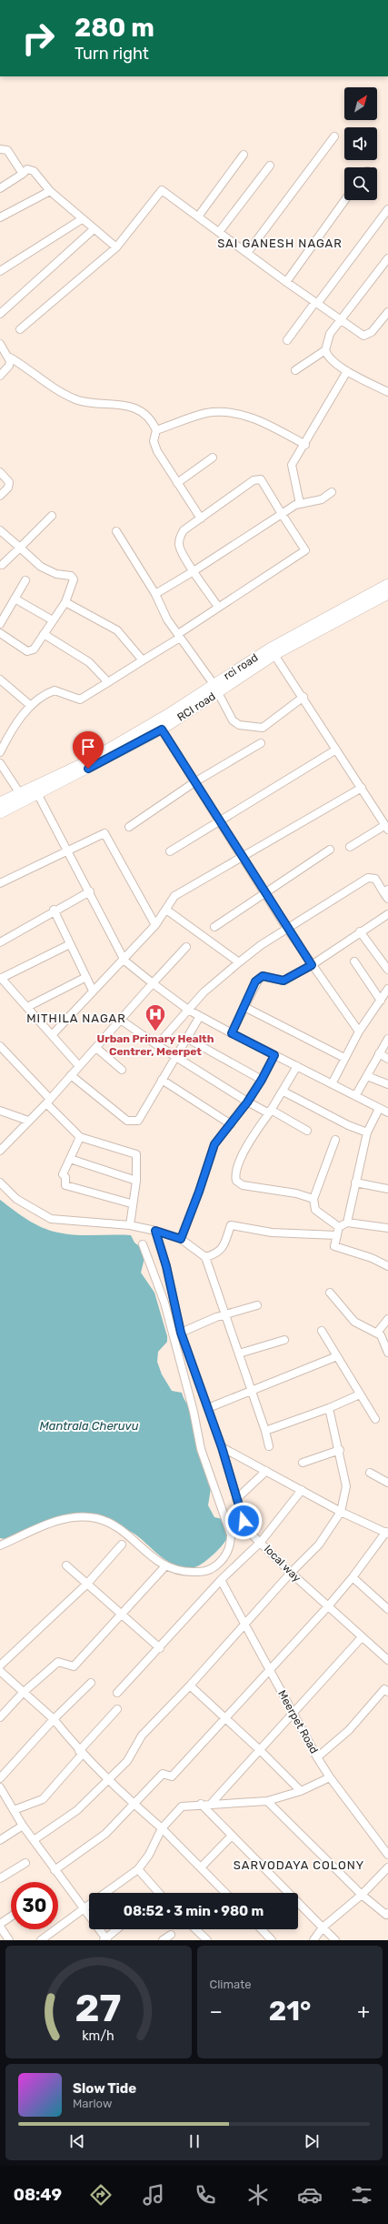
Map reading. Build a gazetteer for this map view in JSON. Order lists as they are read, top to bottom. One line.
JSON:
{"streets":{"main road":["rci road","RCI road"],"street":["local way","Meerpet Road"]},"crossings":[["rci road","RCI road"]],"districts":["SAI GANESH NAGAR","MITHILA NAGAR","SARVODAYA COLONY"],"water":["Mantrala Cheruvu"],"places":{"hospital":["Urban Primary Health Centrer, Meerpet"]},"north":"top right","page":{"turn":["280 m","Turn right"],"limit":"30","trip":"08:52 · 3 min · 980 m","tile":"Climate","heat":["−","21°","+"],"song":["Slow Tide","Marlow"],"tabs":"08:49","gauge":["27","km/h"]}}
